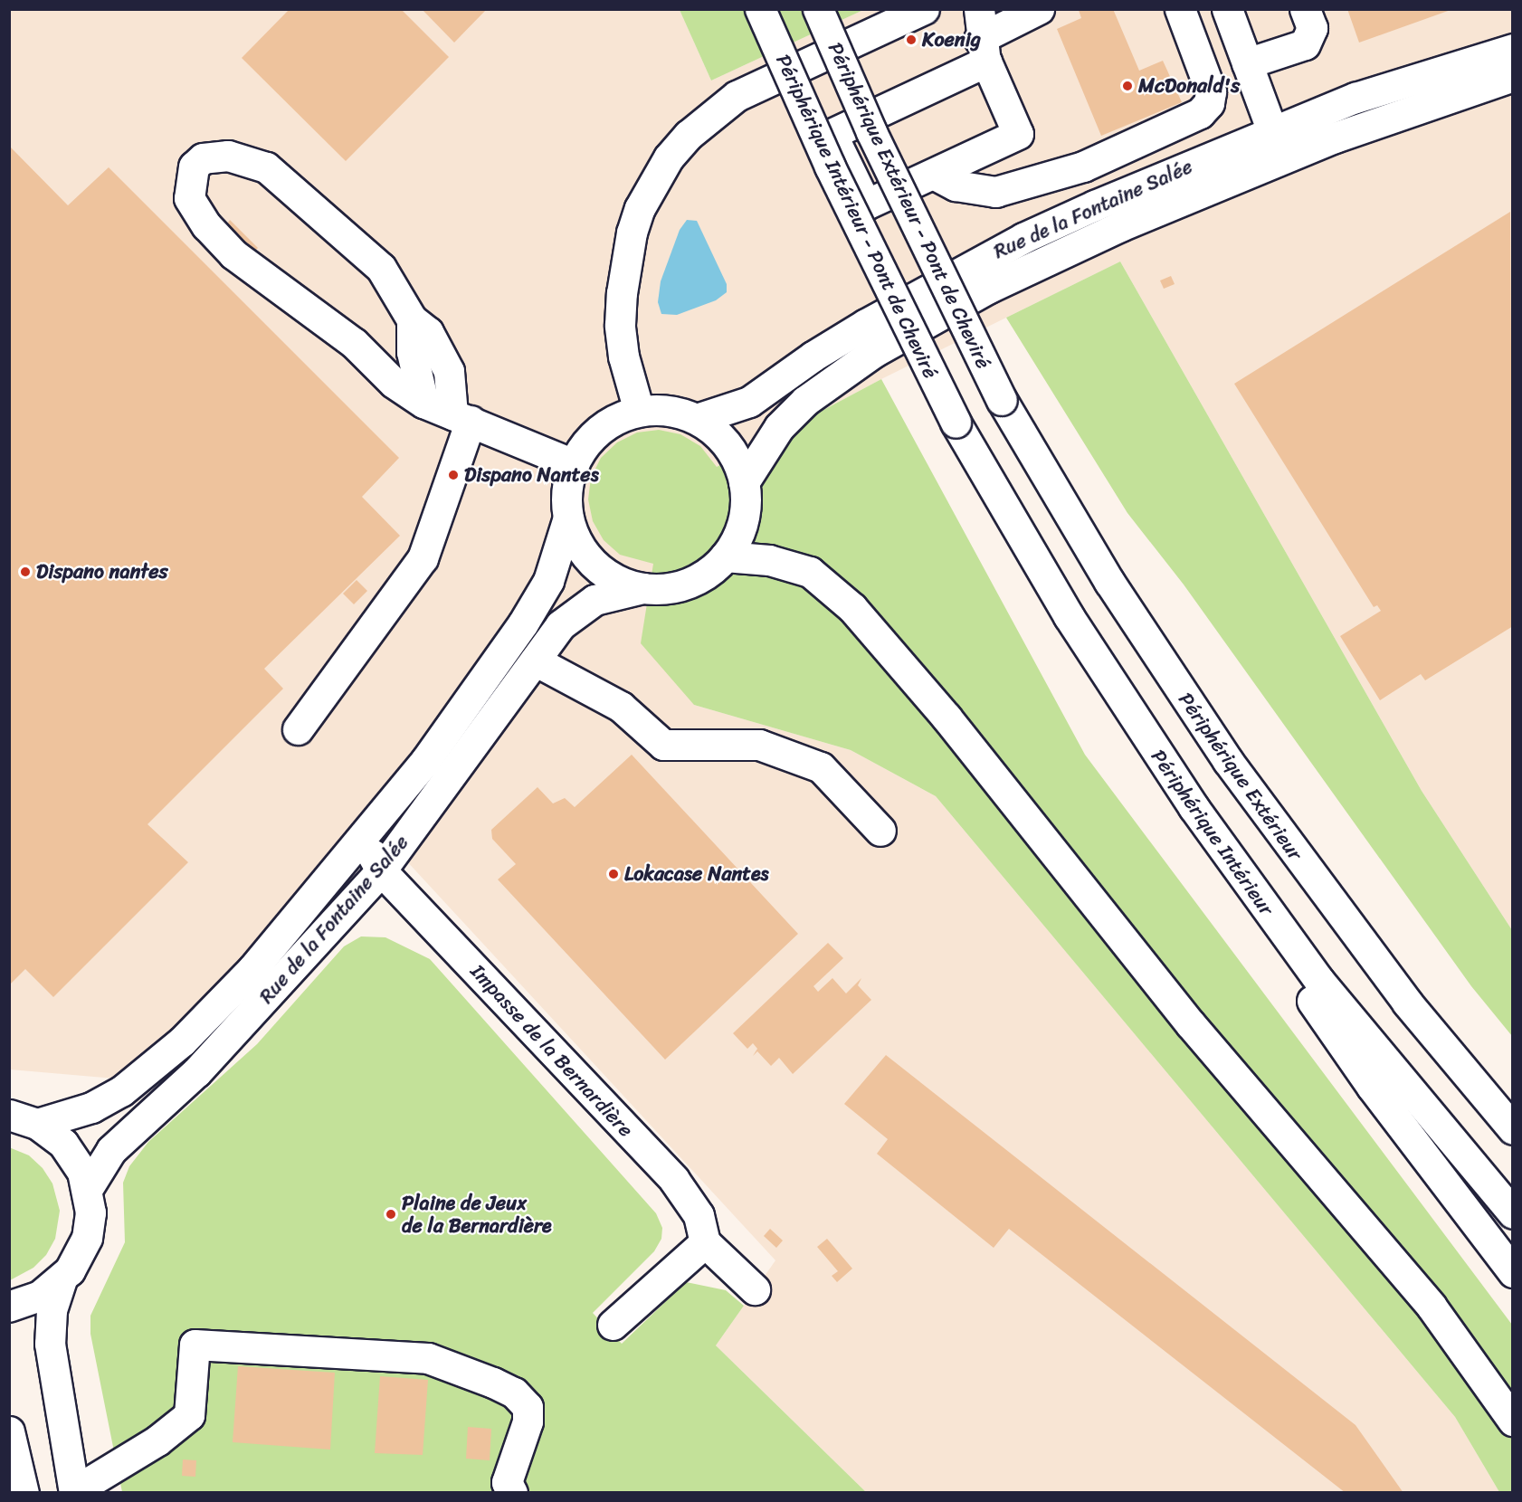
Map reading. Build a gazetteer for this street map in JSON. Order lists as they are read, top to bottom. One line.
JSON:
{"streets":{"main road":["Périphérique Extérieur - Pont de Cheviré","Rue de la Fontaine Salée","Périphérique Intérieur - Pont de Cheviré","Périphérique Extérieur","Périphérique Intérieur","Impasse de la Bernardière"]},"crossings":[["Périphérique Extérieur - Pont de Cheviré","Périphérique Extérieur"],["Rue de la Fontaine Salée","Impasse de la Bernardière"],["Périphérique Intérieur - Pont de Cheviré","Périphérique Intérieur"]],"places":["Koenig","McDonald's","Dispano Nantes","Dispano nantes","Lokacase Nantes","Plaine de Jeux de la Bernardière"]}
